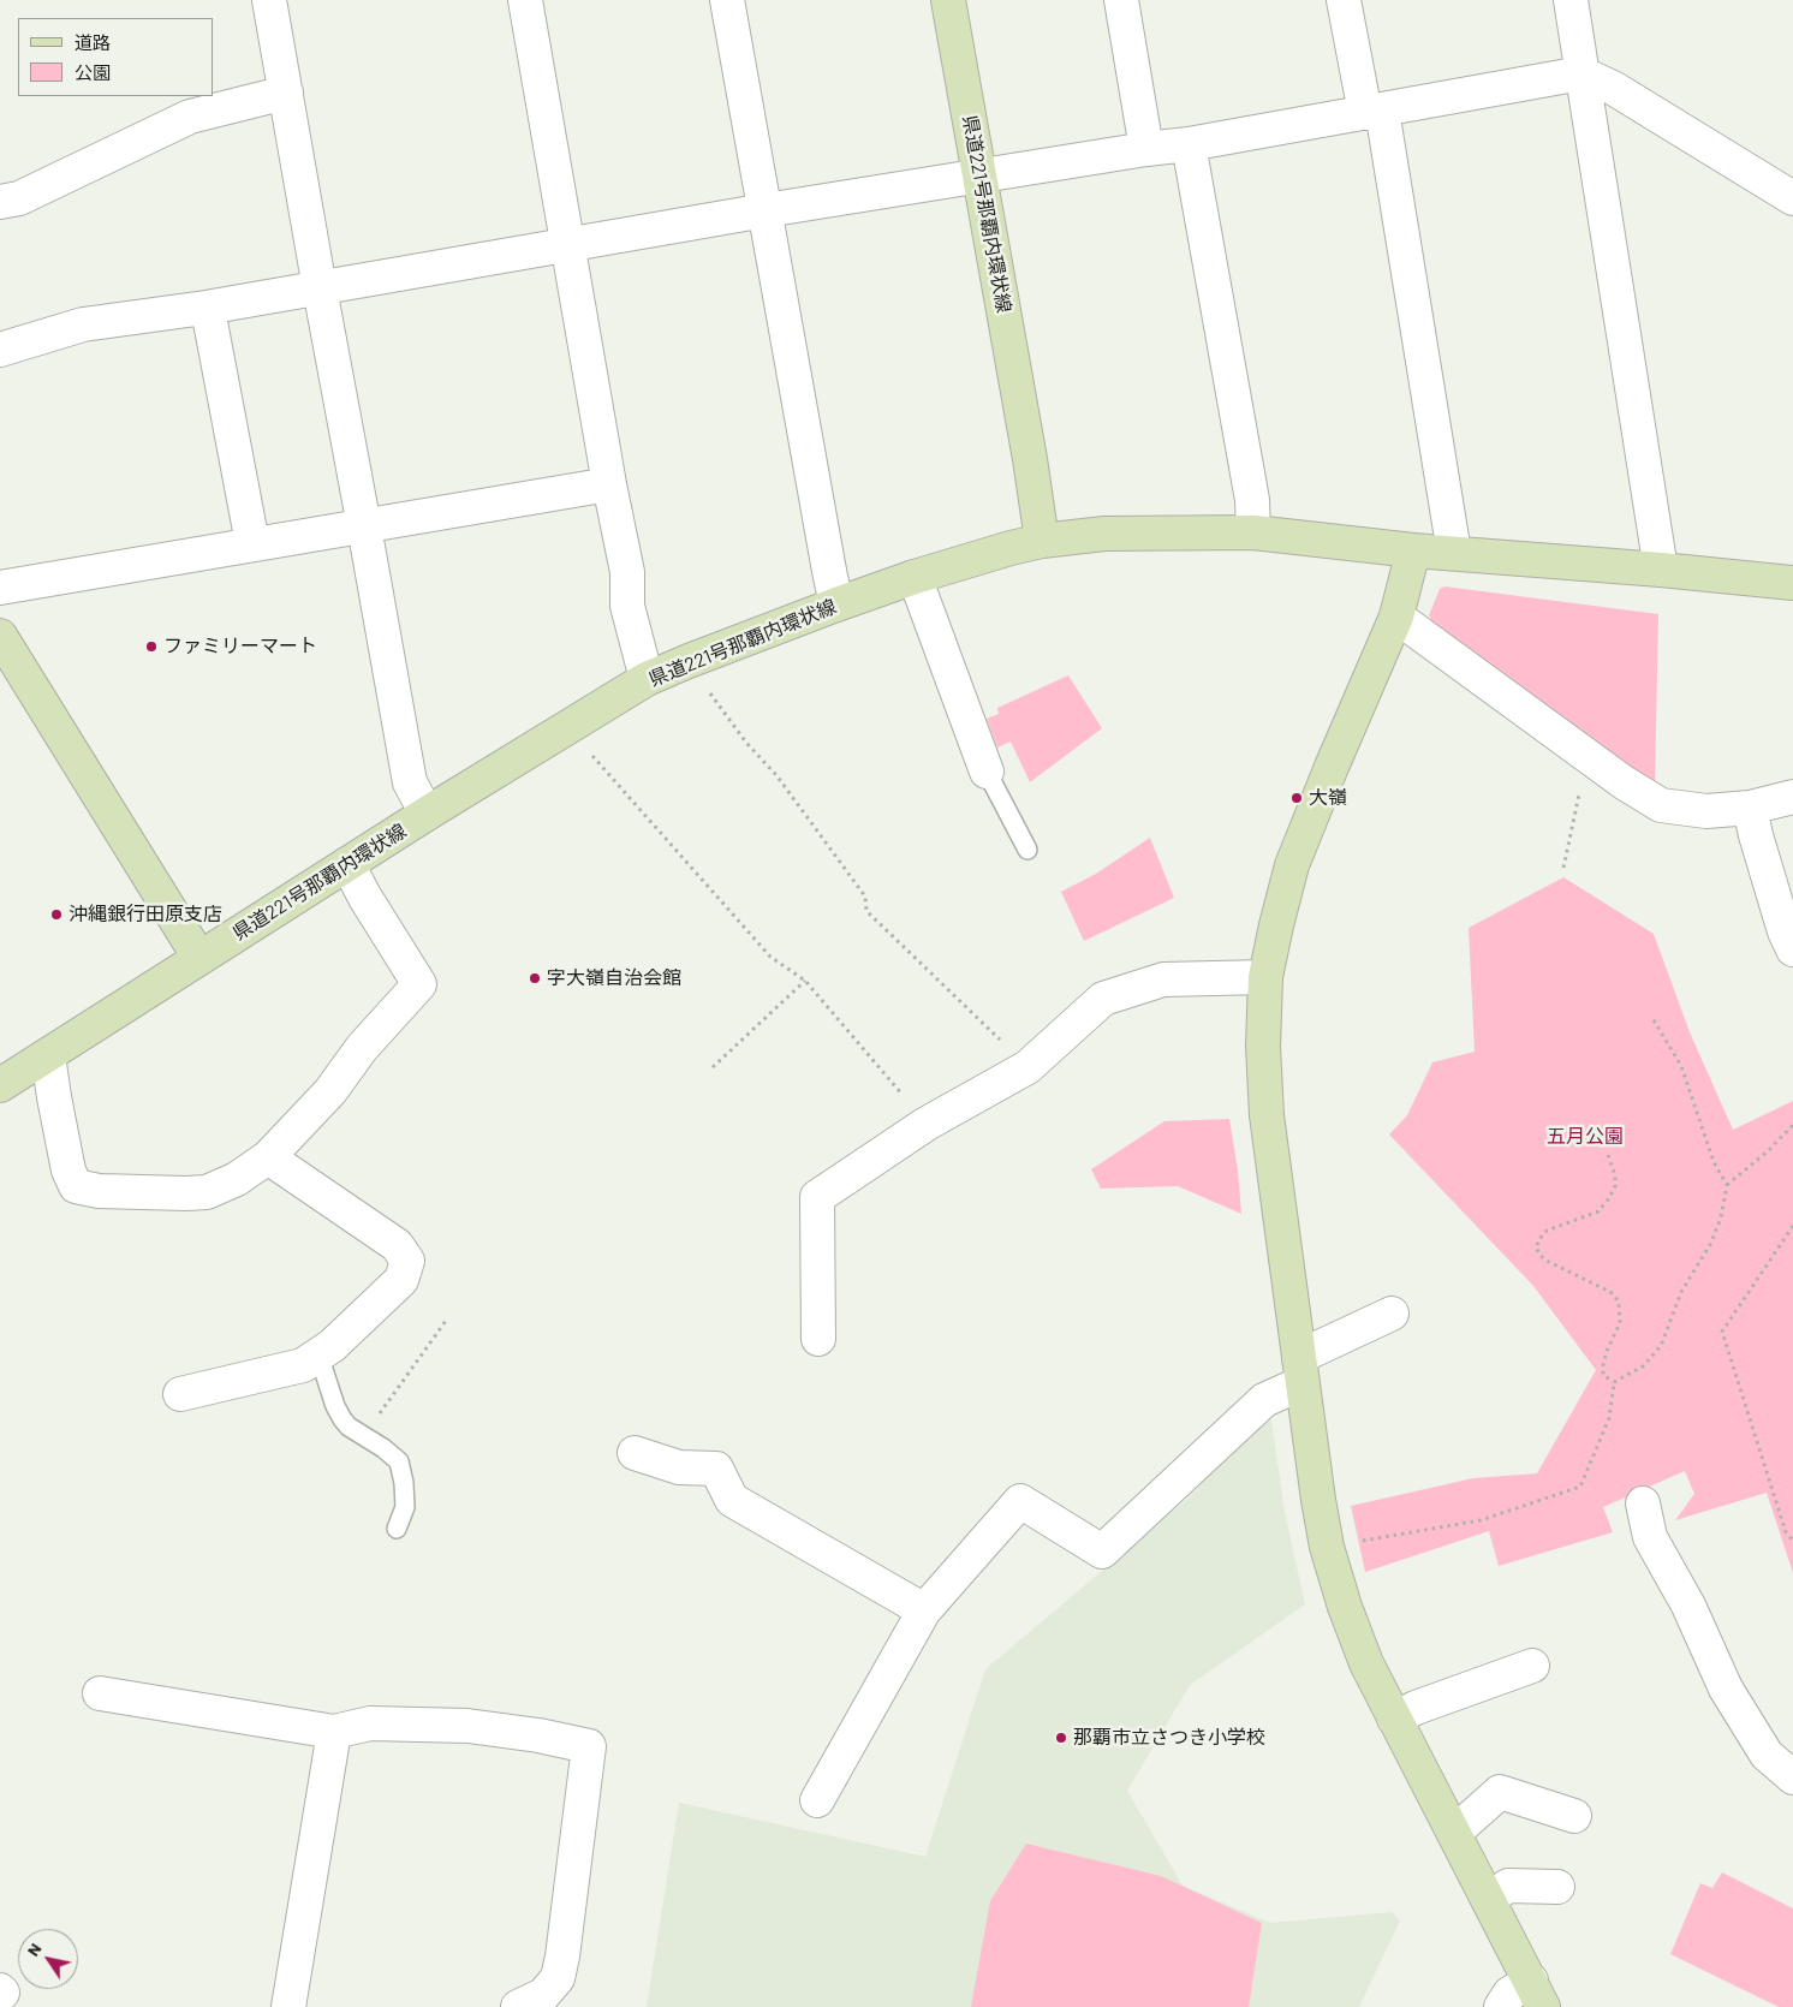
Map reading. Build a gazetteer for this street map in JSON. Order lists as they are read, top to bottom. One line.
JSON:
{"streets":{"street":["県道221号那覇内環状線"]},"parks":["五月公園"],"places":["ファミリーマート","大嶺","沖縄銀行田原支店","字大嶺自治会館","那覇市立さつき小学校"],"legend":["道路","公園"],"north":"top left"}
